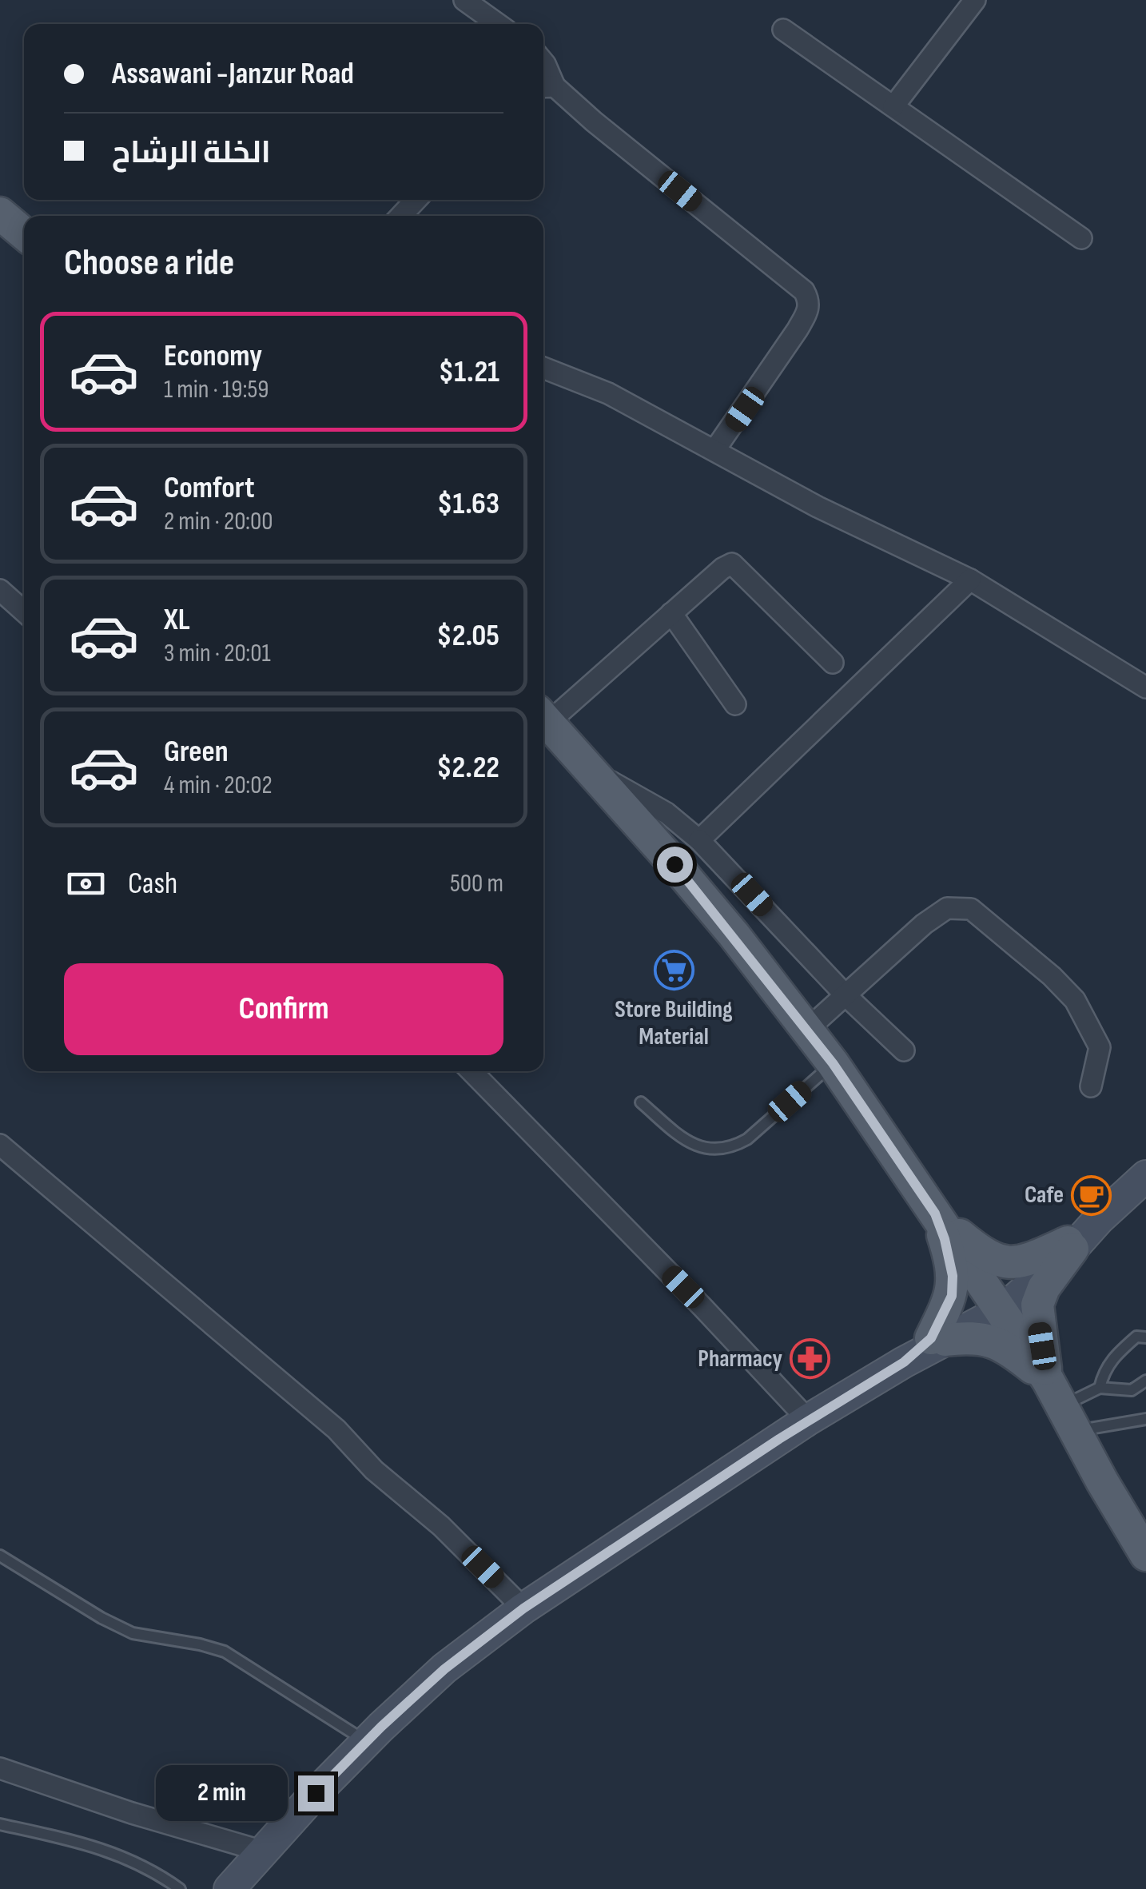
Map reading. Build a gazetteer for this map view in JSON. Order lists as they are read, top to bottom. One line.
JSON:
{"places":{"supermarket":["Store Building Material"],"cafe":["Cafe"],"pharmacy":["Pharmacy"]},"page":{"banner":["Assawani -Janzur Road","الخلة الرشاح"],"heading":"Choose a ride","list":[{"name":"Economy","note":"1 min · 19:59","value":"$1.21"},{"name":"Comfort","note":"2 min · 20:00","value":"$1.63"},{"name":"XL","note":"3 min · 20:01","value":"$2.05"},{"name":"Green","note":"4 min · 20:02","value":"$2.22"}],"pay":["Cash","500 m"],"buttons":"Confirm","bubble":"2 min"}}
